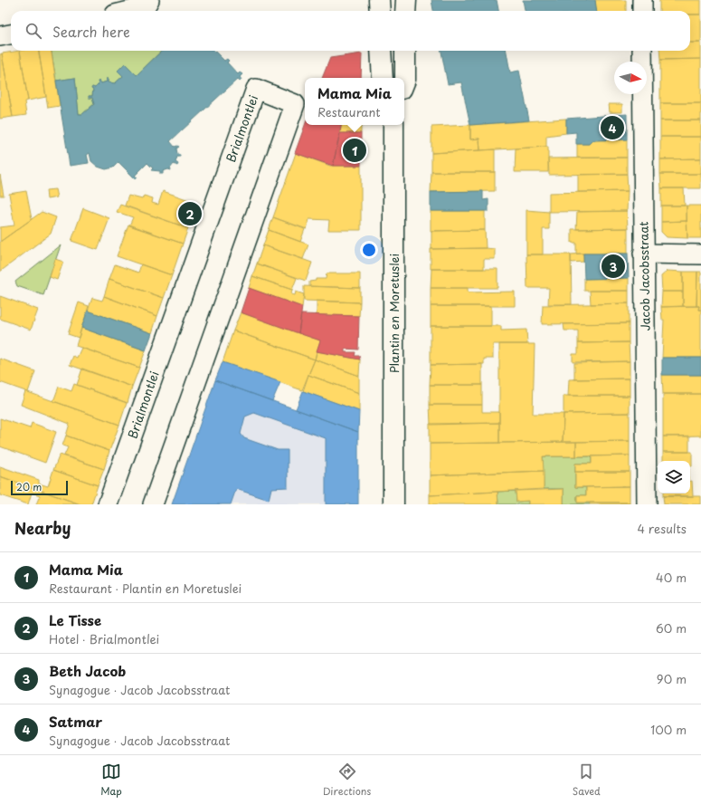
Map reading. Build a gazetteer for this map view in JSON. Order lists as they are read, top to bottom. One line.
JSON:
{"streets":{"main road":["Plantin en Moretuslei"],"street":["Brialmontlei","Jacob Jacobsstraat"]},"scale_bar":"20 m","north":"right","page":{"search":"Search here","popup":["Mama Mia","Restaurant"],"pins":["4","1","2","3"],"scale":"20 m","heading":["Nearby","4 results"],"list":[{"mark":"1","name":"Mama Mia","note":"Restaurant · Plantin en Moretuslei","value":"40 m"},{"mark":"2","name":"Le Tisse","note":"Hotel · Brialmontlei","value":"60 m"},{"mark":"3","name":"Beth Jacob","note":"Synagogue · Jacob Jacobsstraat","value":"90 m"},{"mark":"4","name":"Satmar","note":"Synagogue · Jacob Jacobsstraat","value":"100 m"}],"nav":["Map","Directions","Saved"]}}
